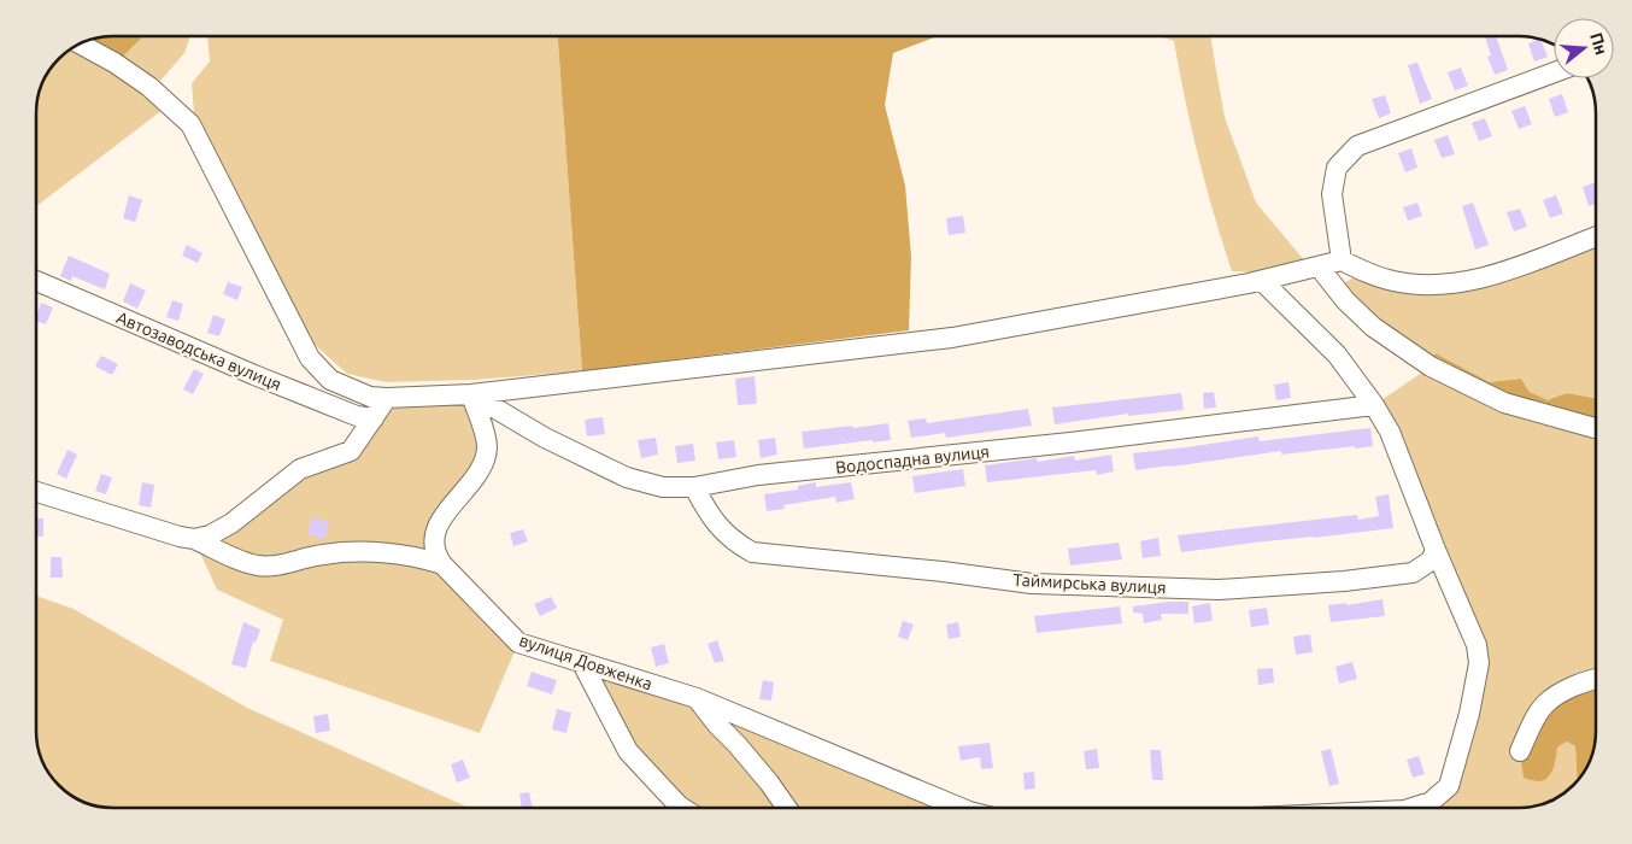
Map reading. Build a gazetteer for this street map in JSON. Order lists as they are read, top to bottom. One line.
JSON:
{"streets":{"street":["Автозаводська вулиця","Водоспадна вулиця","Таймирська вулиця","вулиця Довженка"]},"crossings":[["Водоспадна вулиця","Таймирська вулиця"],["Водоспадна вулиця","вулиця Довженка"]],"north":"right"}
